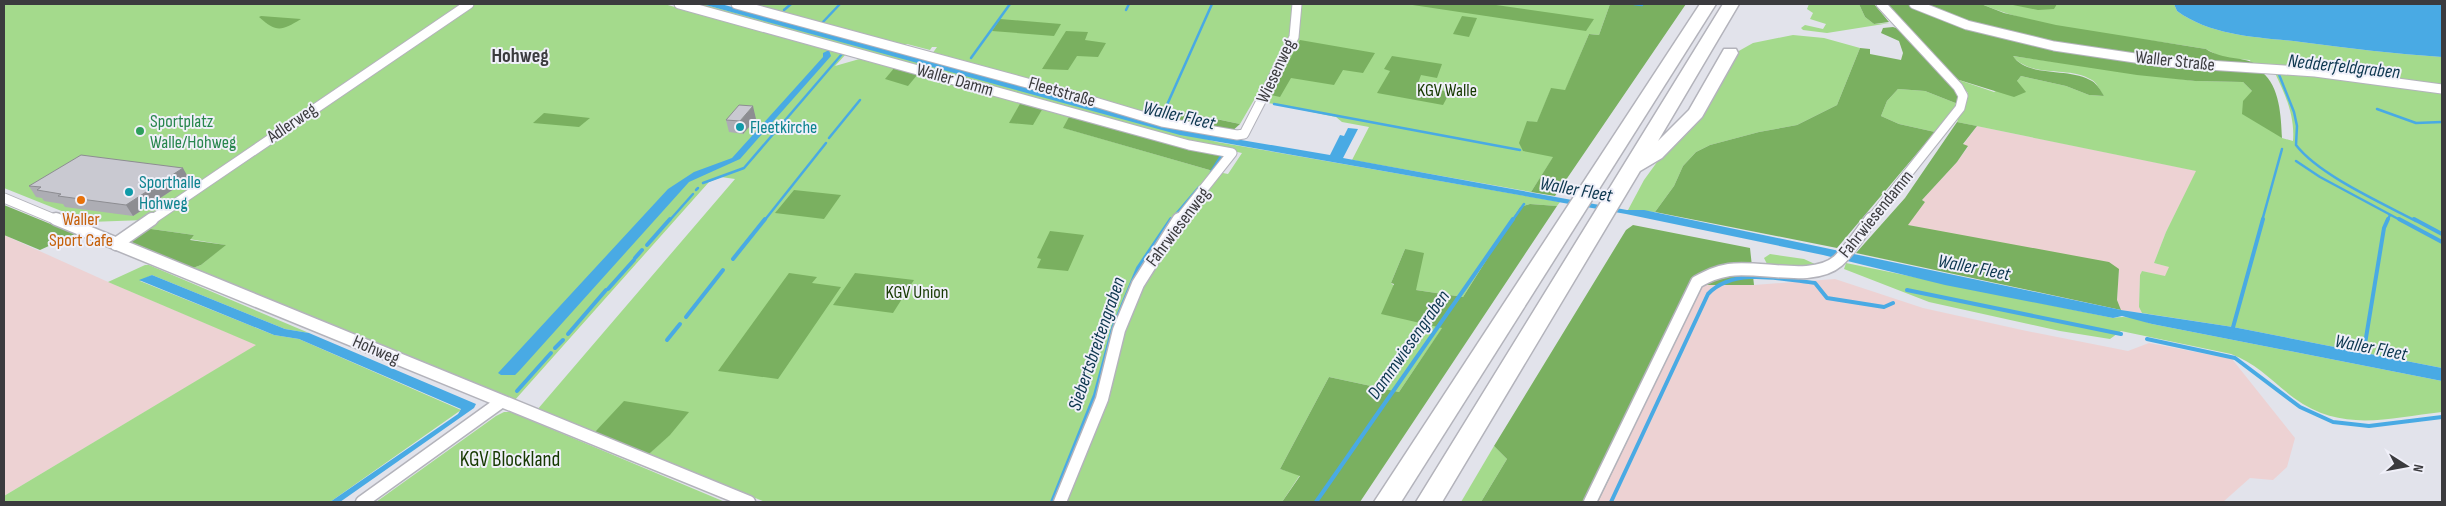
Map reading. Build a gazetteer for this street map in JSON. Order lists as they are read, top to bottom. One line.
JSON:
{"streets":{"street":["Waller Straße","Wiesenweg","Waller Damm","Fleetstraße","Adlerweg","Fahrwiesendamm","Fahrwiesenweg","Hohweg"]},"crossings":[["Wiesenweg","Fleetstraße"],["Waller Damm","Fahrwiesenweg"],["Adlerweg","Hohweg"]],"districts":["Hohweg"],"water":["Nedderfeldgraben","Waller Fleet","Siebertsbreitengraben","Dammwiesengraben"],"parks":["KGV Walle","KGV Union","KGV Blockland"],"places":["Fleetkirche","Sportplatz Walle/Hohweg","Sporthalle Hohweg","Waller Sport Cafe"],"north":"right"}
